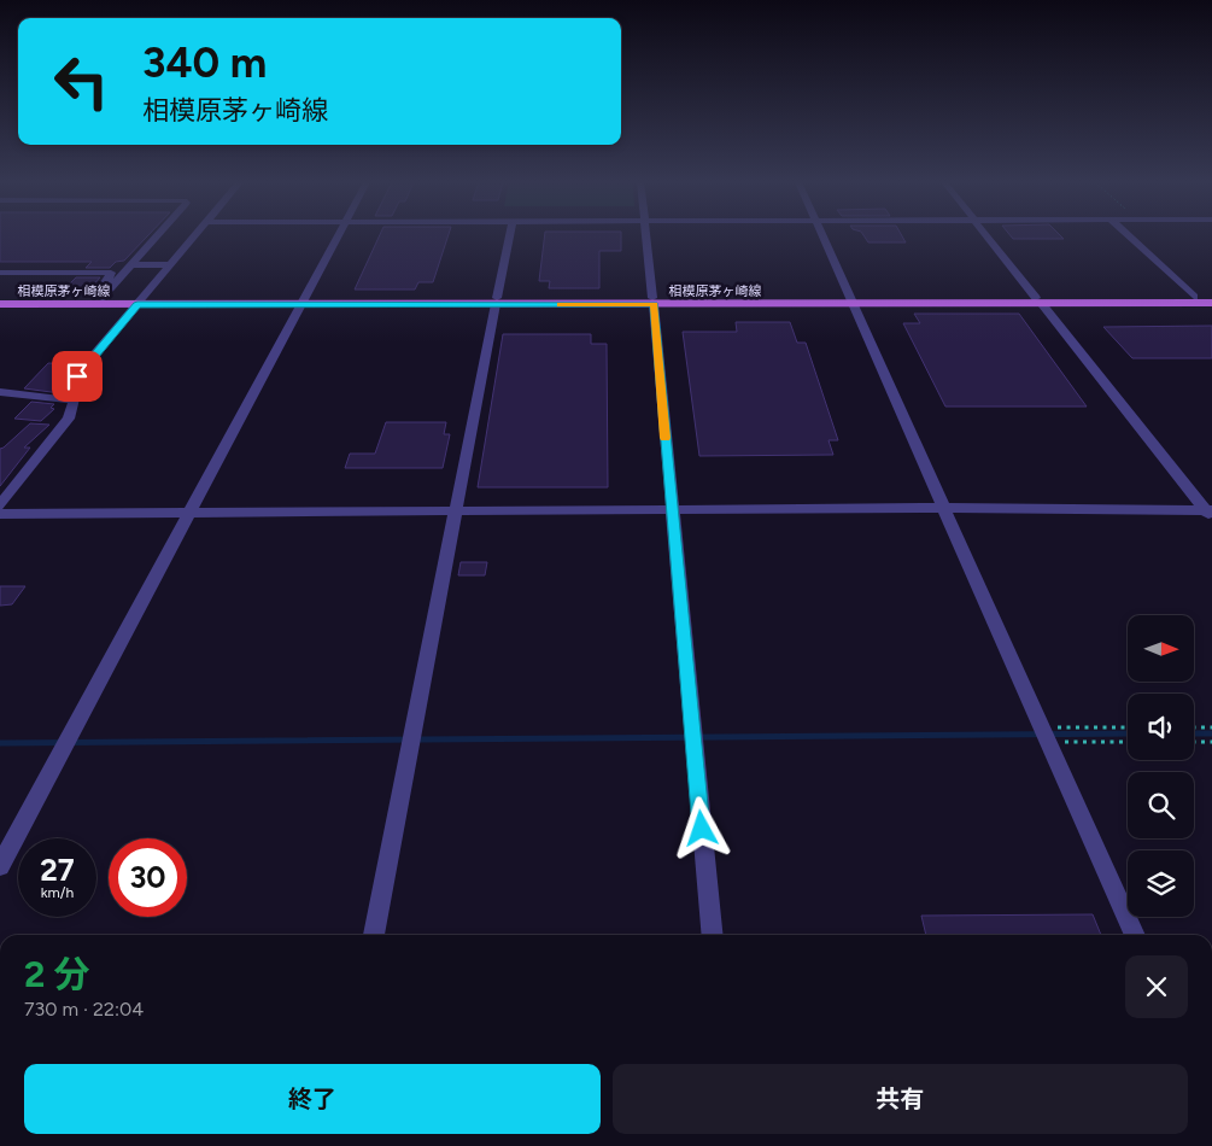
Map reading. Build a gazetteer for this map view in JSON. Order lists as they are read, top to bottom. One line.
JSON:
{"streets":{"main road":["相模原茅ヶ崎線"]},"north":"right","page":{"turn":["340 m","相模原茅ヶ崎線"],"speed":"27 km/h","limit":"30","heading":["2 分","730 m · 22:04"],"buttons":["終了","共有"]}}
